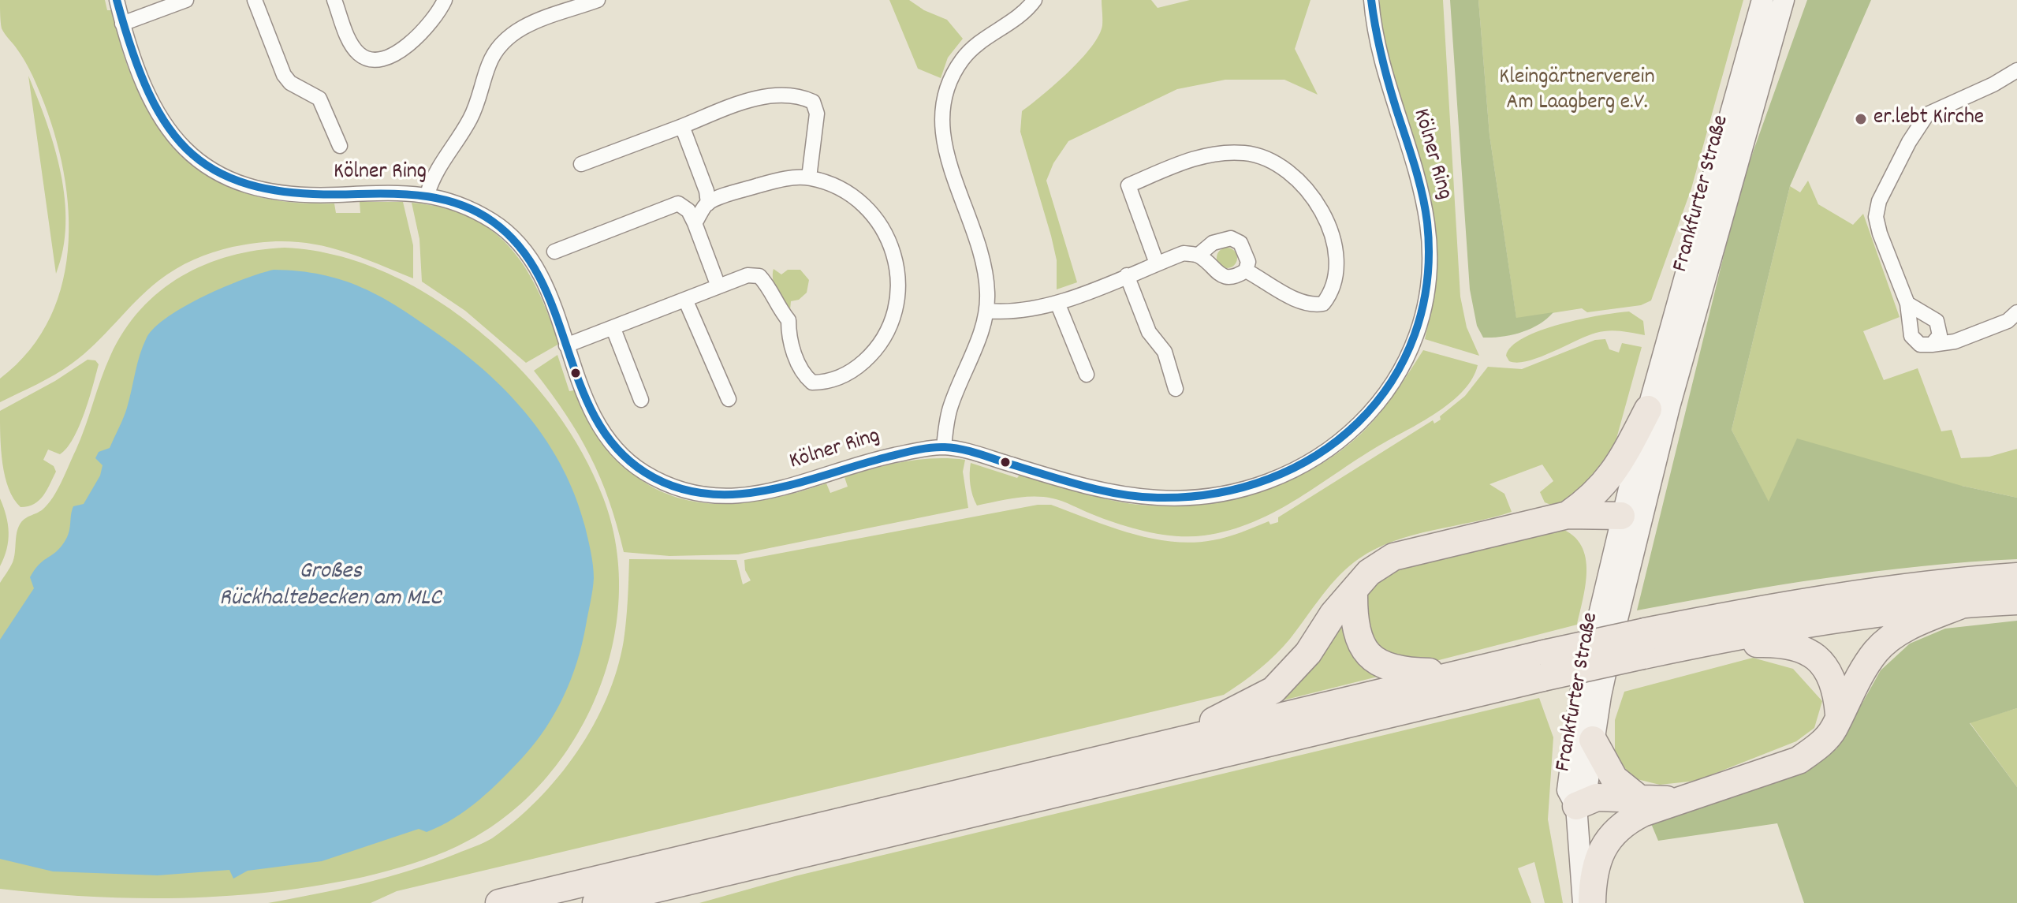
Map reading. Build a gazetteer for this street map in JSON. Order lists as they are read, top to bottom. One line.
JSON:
{"streets":{"street":["Kölner Ring","Frankfurter Straße"]},"water":["Großes Rückhaltebecken am MLC"],"parks":["Kleingärtnerverein Am Laagberg e.V."],"places":["er.lebt Kirche"]}
